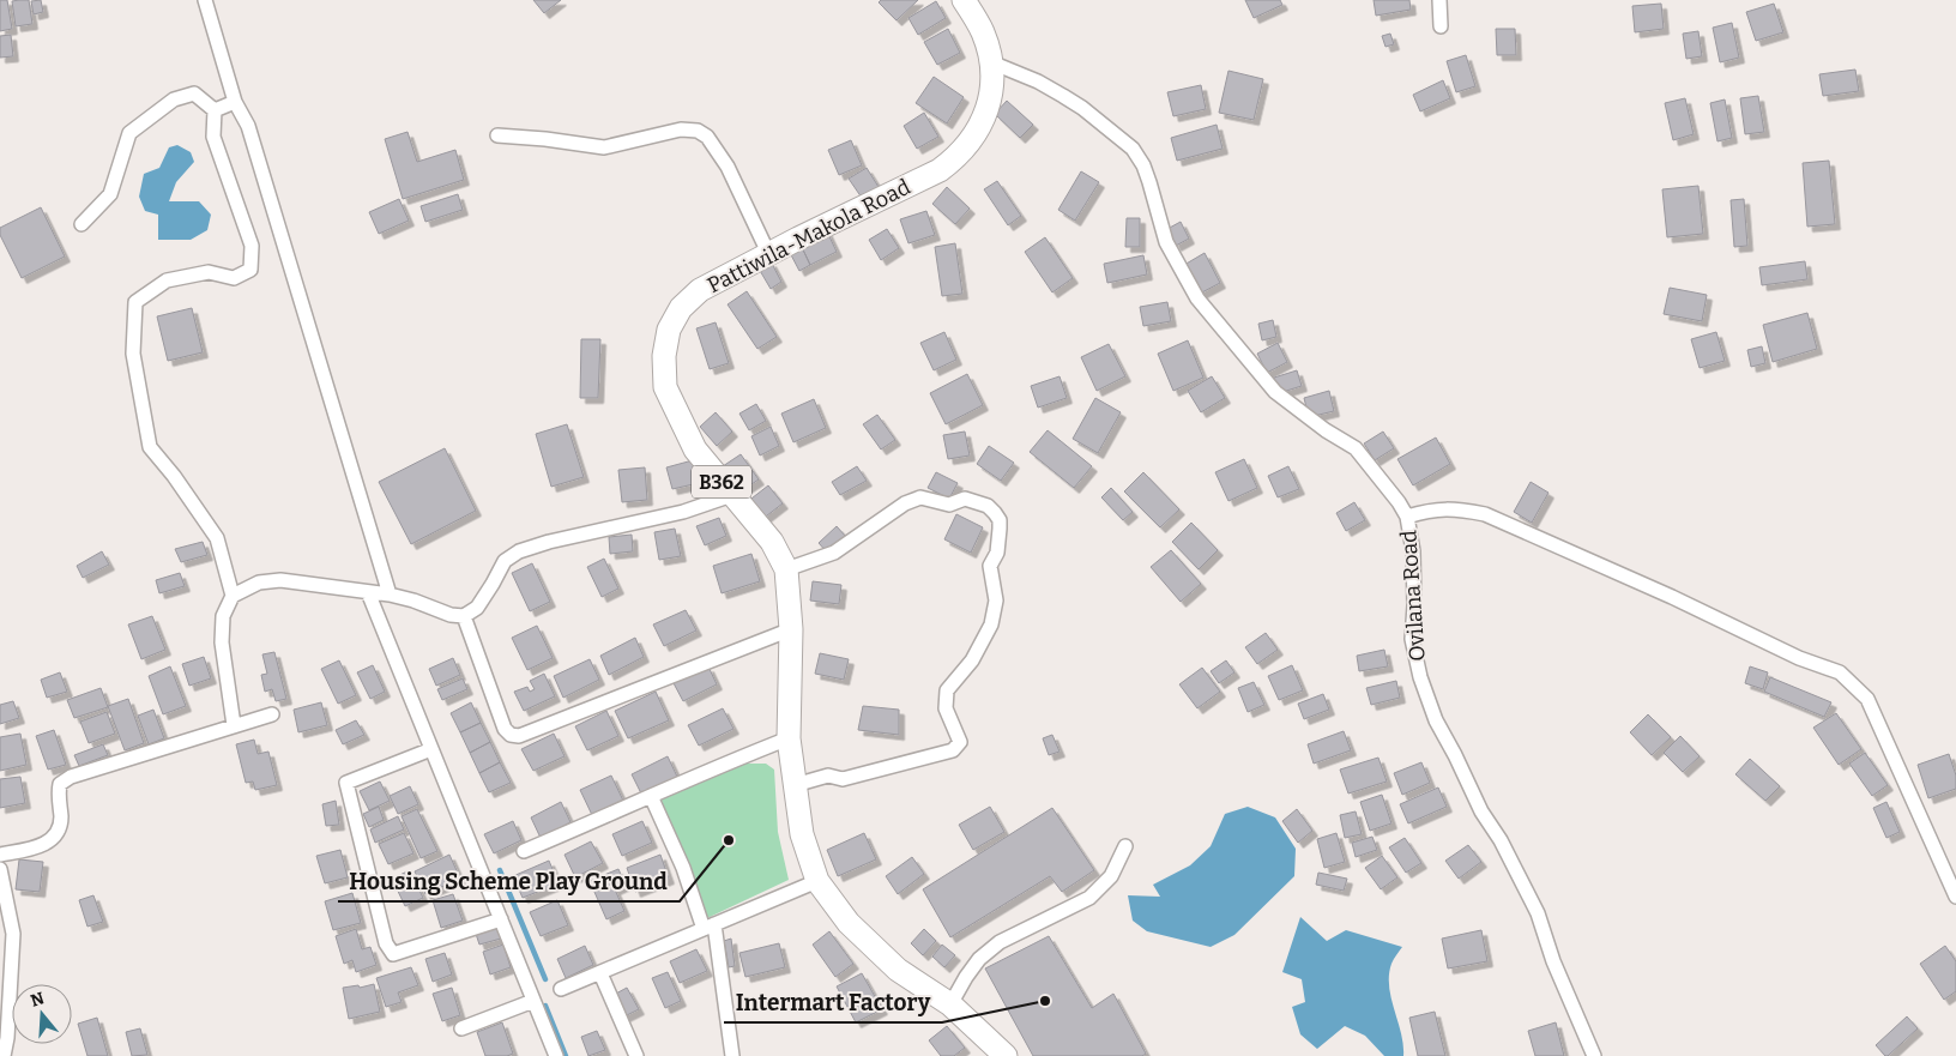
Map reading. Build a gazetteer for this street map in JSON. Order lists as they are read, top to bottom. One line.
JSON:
{"streets":{"main road":["Pattiwila-Makola Road","B362"],"street":["Ovilana Road"]},"crossings":[["Pattiwila-Makola Road","Ovilana Road"]],"places":["Housing Scheme Play Ground","Intermart Factory"],"north":"top"}
